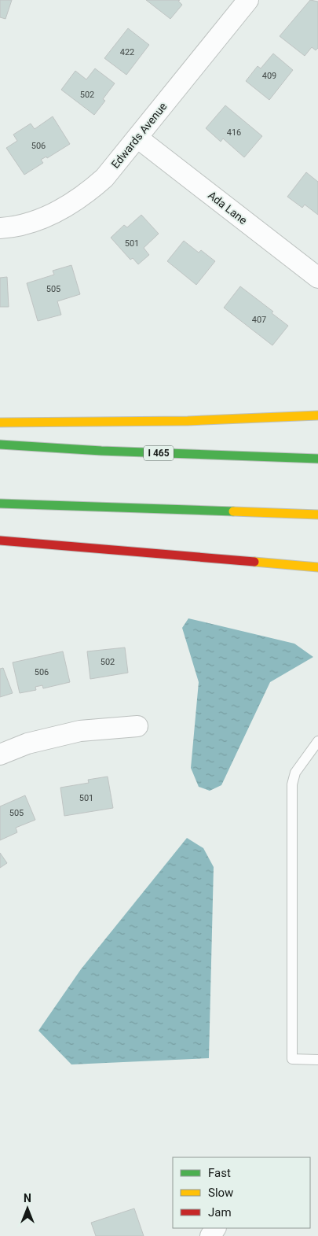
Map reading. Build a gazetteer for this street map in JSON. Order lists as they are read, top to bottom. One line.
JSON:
{"streets":{"highway":["I 465"],"street":["Edwards Avenue","Ada Lane"]},"crossings":[["Edwards Avenue","Ada Lane"]],"house_numbers":["422","409","502","416","506","501","505","407","502","506","501","505"],"legend":["Fast","Slow","Jam"],"north":"top"}
